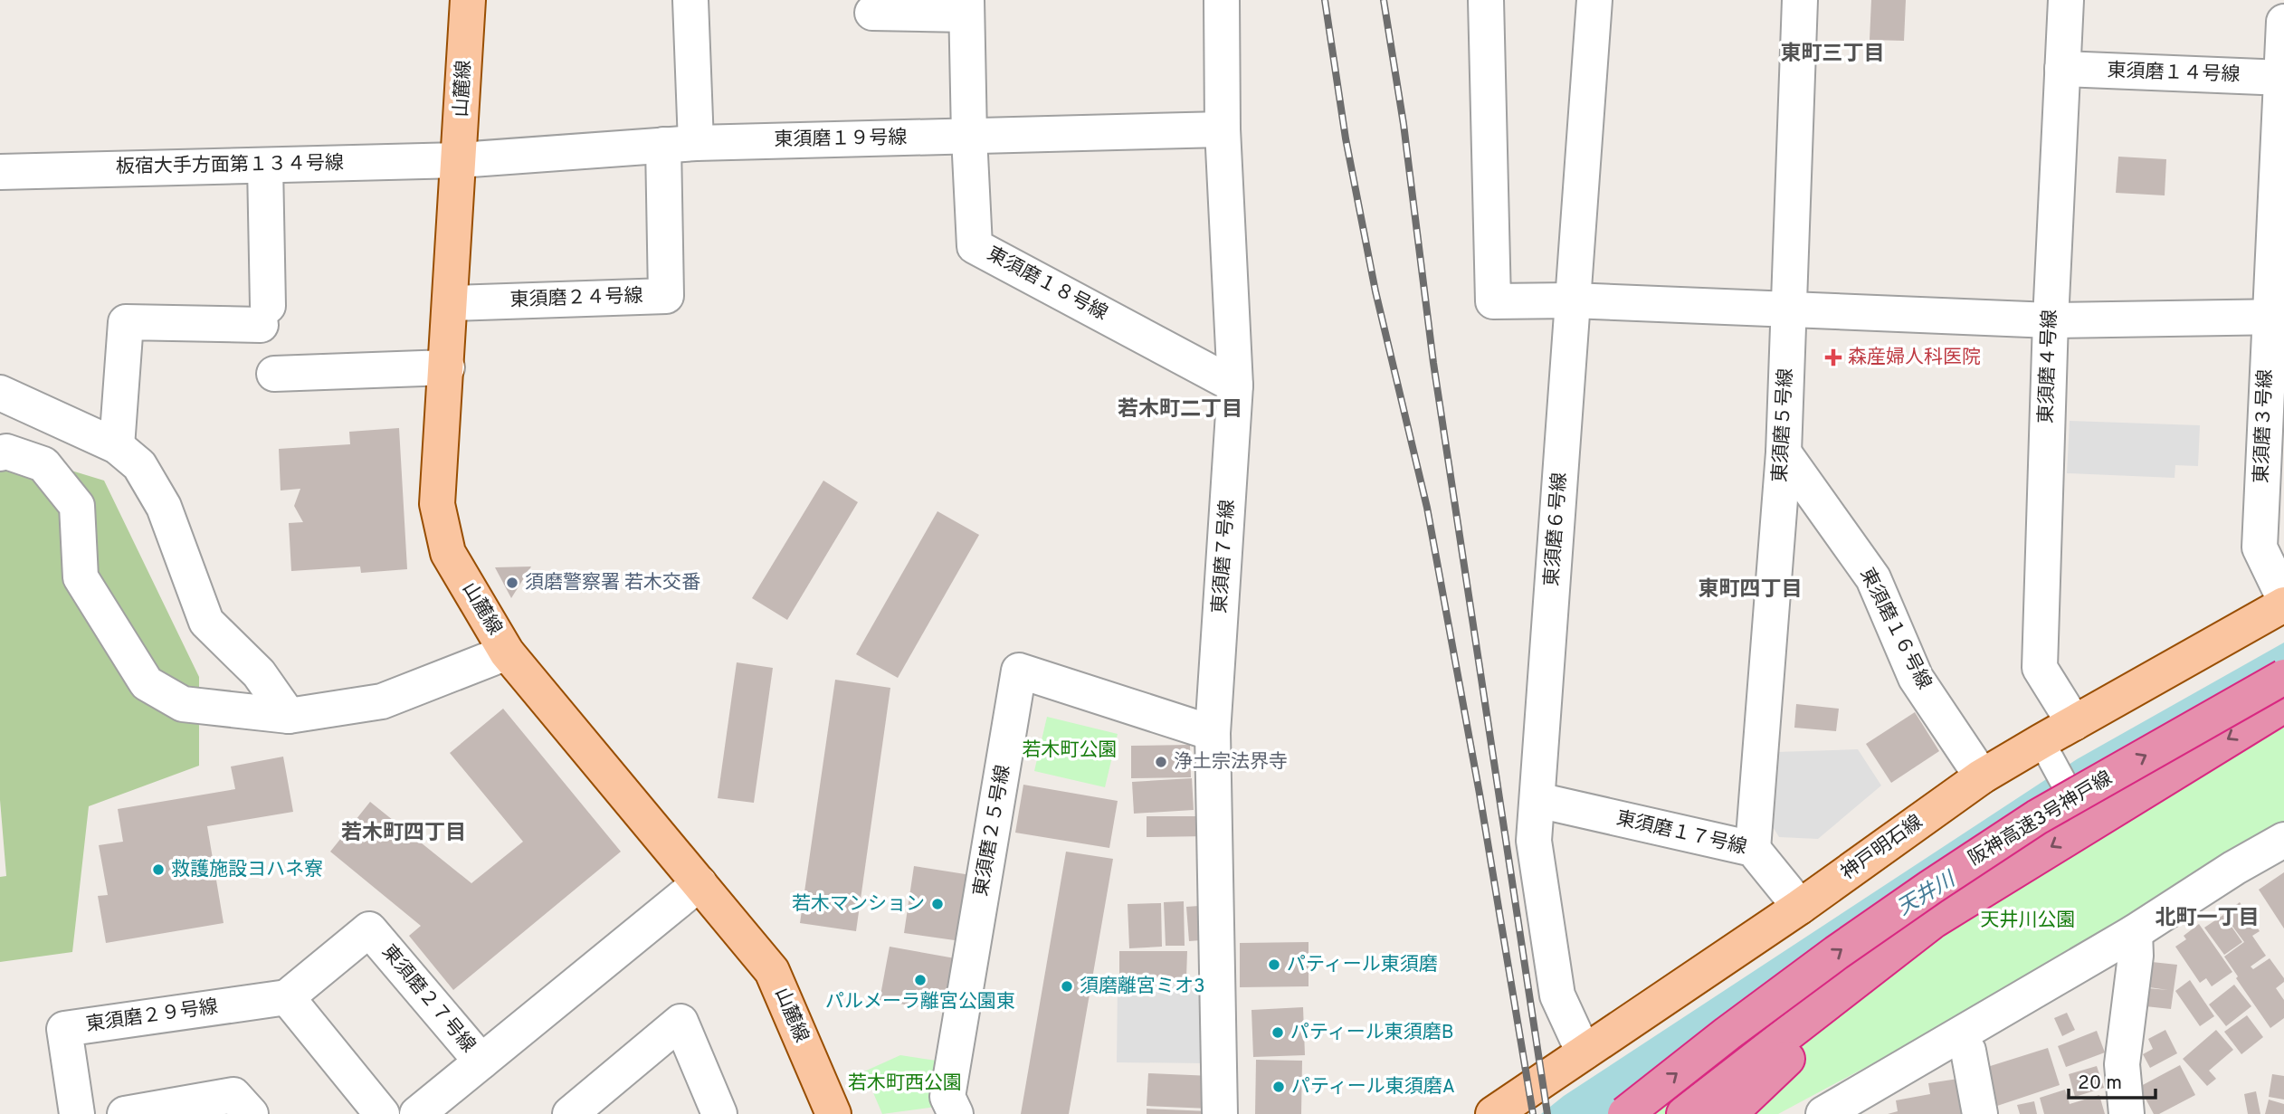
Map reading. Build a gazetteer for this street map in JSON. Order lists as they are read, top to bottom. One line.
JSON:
{"streets":{"highway":["阪神高速3号神戸線"],"main road":["山麓線","神戸明石線"],"street":["東須磨１４号線","東須磨１９号線","板宿大手方面第１３４号線","東須磨１８号線","東須磨２４号線","東須磨４号線","東須磨５号線","東須磨３号線","東須磨６号線","東須磨７号線","東須磨１６号線","東須磨２５号線","東須磨１７号線","東須磨２７号線","東須磨２９号線"]},"crossings":[["東須磨１４号線","東須磨４号線"],["東須磨１４号線","東須磨３号線"],["山麓線","東須磨１９号線"],["山麓線","板宿大手方面第１３４号線"],["山麓線","東須磨２４号線"],["山麓線","東須磨２７号線"],["東須磨１９号線","板宿大手方面第１３４号線"],["東須磨１９号線","東須磨１８号線"],["東須磨１９号線","東須磨２４号線"],["東須磨１９号線","東須磨７号線"],["東須磨１８号線","東須磨７号線"],["東須磨４号線","神戸明石線"],["東須磨５号線","東須磨１６号線"],["東須磨５号線","東須磨１７号線"],["東須磨６号線","東須磨１７号線"],["東須磨６号線","神戸明石線"],["東須磨７号線","東須磨２５号線"],["東須磨１６号線","神戸明石線"],["東須磨１７号線","神戸明石線"],["東須磨２７号線","東須磨２９号線"]],"districts":["東町三丁目","若木町二丁目","東町四丁目","若木町四丁目","北町一丁目"],"water":["天井川"],"parks":["若木町公園","天井川公園","若木町西公園"],"places":{"health":["森産婦人科医院"],"other":["須磨警察署 若木交番","浄土宗法界寺","救護施設ヨハネ寮","若木マンション","パティール東須磨","パルメーラ離宮公園東","須磨離宮ミオ3","パティール東須磨B","パティール東須磨A"]},"scale_bar":"20 m"}
